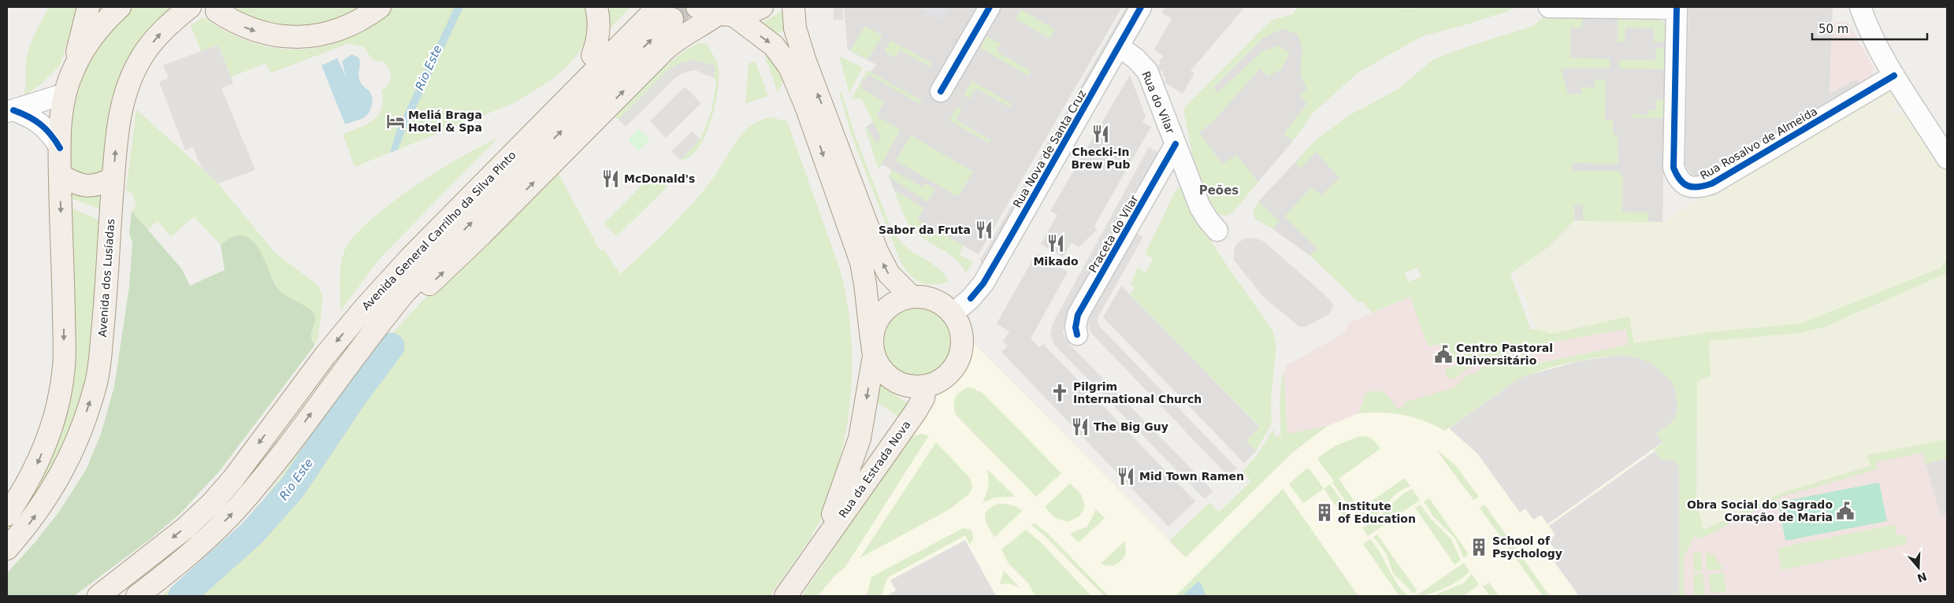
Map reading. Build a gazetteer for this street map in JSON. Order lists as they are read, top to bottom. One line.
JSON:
{"streets":{"main road":["Avenida General Carrilho da Silva Pinto","Avenida dos Lusíadas","Rua da Estrada Nova"],"street":["Rua do Vilar","Rua Rosalvo de Almeida","Rua Nova de Santa Cruz","Praceta do Vilar"]},"crossings":[["Rua do Vilar","Rua Nova de Santa Cruz"],["Rua do Vilar","Praceta do Vilar"],["Rua Nova de Santa Cruz","Rua da Estrada Nova"]],"districts":["Peões"],"water":["Rio Este"],"places":{"hotel":["Meliá Braga Hotel & Spa"],"restaurant":["Checki-In Brew Pub","McDonald's","Sabor da Fruta","Mikado","The Big Guy","Mid Town Ramen"],"public building":["Centro Pastoral Universitário","Obra Social do Sagrado Coração de Maria"],"church":["Pilgrim International Church"],"building":["Institute of Education","School of Psychology"]},"scale_bar":"50 m","north":"bottom"}
